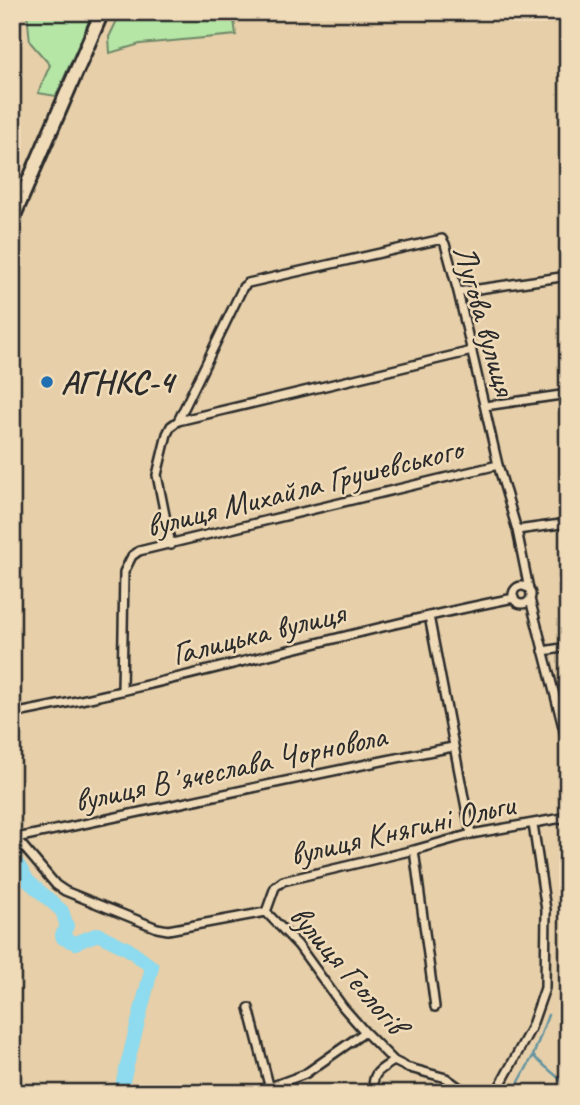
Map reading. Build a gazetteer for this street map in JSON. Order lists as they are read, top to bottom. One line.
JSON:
{"streets":{"street":["Лугова вулиця","вулиця Михайла Грушевського","Галицька вулиця","вулиця Вʼячеслава Чорновола","вулиця Княгині Ольги","вулиця Геологів"]},"crossings":[["Лугова вулиця","вулиця Михайла Грушевського"],["Лугова вулиця","Галицька вулиця"],["вулиця Михайла Грушевського","Галицька вулиця"],["вулиця Княгині Ольги","вулиця Геологів"]],"places":["АГНКС-4"]}
